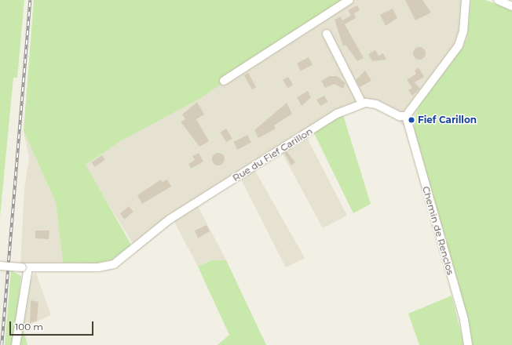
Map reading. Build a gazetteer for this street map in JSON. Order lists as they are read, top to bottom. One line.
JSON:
{"streets":{"street":["Rue du Fief Carillon","Chemin de Renclos"]},"places":["Fief Carillon"],"scale_bar":"100 m"}
